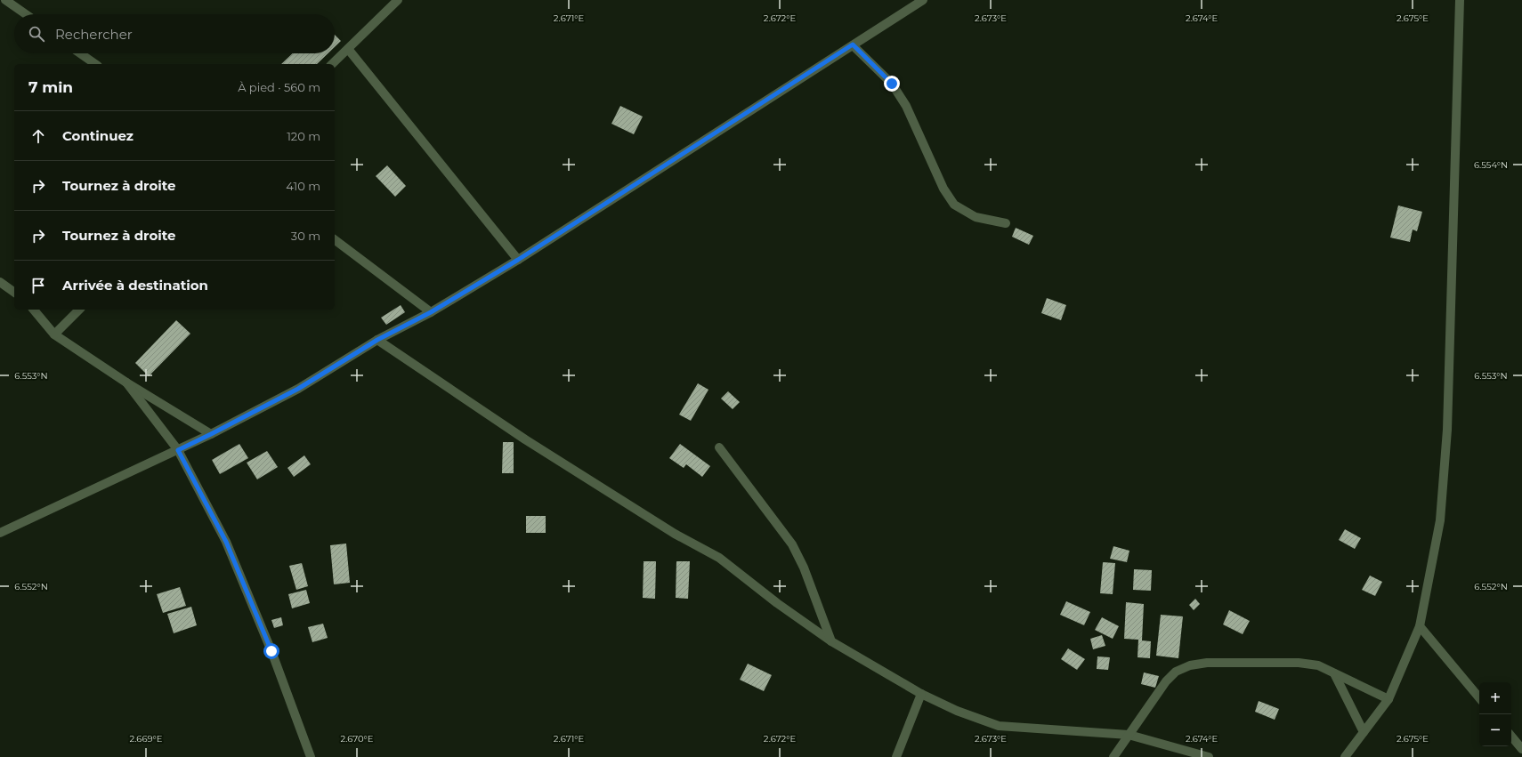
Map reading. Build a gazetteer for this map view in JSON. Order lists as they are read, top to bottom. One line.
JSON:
{"page":{"search":"Rechercher","heading":["7 min","À pied · 560 m"],"list":[["Continuez","120 m"],["Tournez à droite","410 m"],["Tournez à droite","30 m"],"Arrivée à destination"],"map_buttons":["+","−"]},"coordinates":["2.671°E","2.672°E","2.673°E","2.674°E","2.675°E","6.554°N","6.553°N","6.552°N","2.669°E","2.670°E"]}
